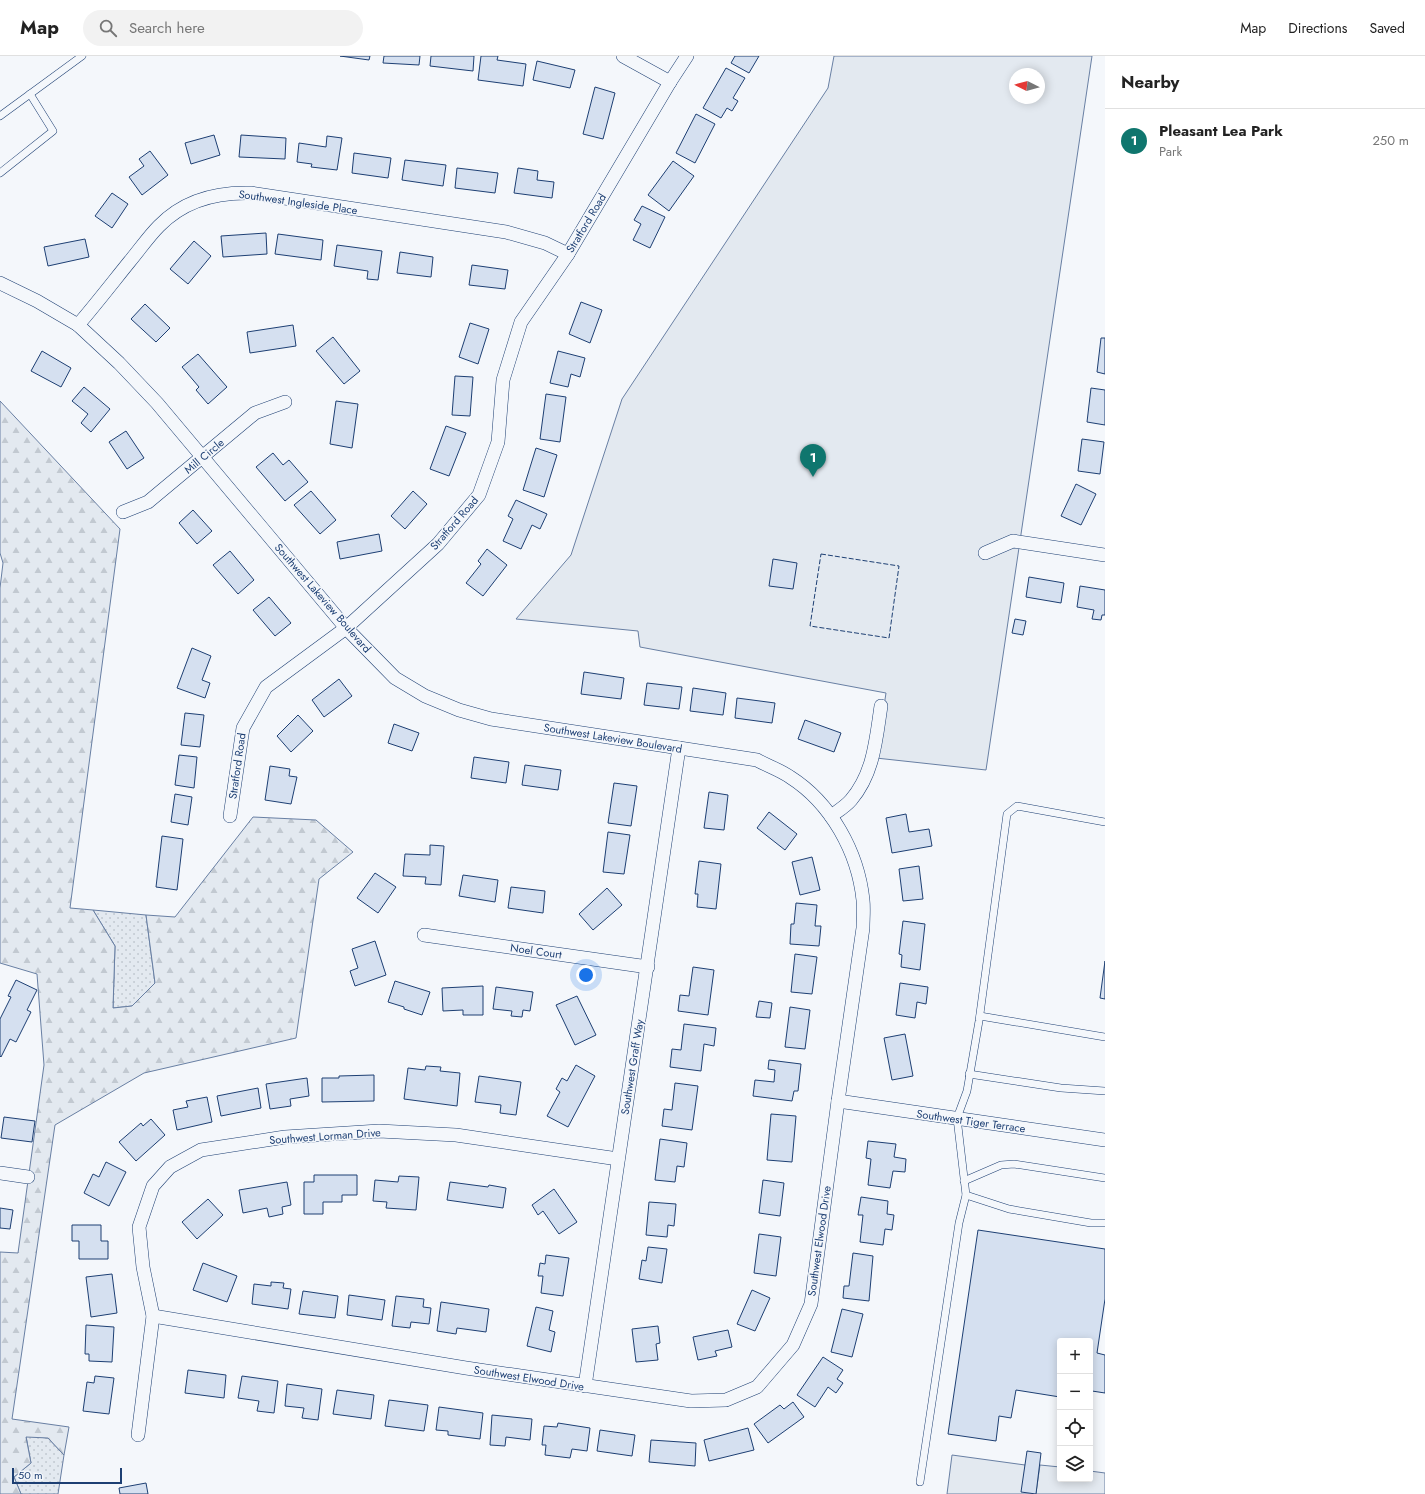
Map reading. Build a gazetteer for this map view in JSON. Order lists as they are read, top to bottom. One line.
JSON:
{"streets":{"street":["Southwest Ingleside Place","Stratford Road","Mill Circle","Southwest Lakeview Boulevard","Noel Court","Southwest Graff Way","Southwest Tiger Terrace","Southwest Lorman Drive","Southwest Elwood Drive"]},"crossings":[["Southwest Ingleside Place","Stratford Road"],["Southwest Ingleside Place","Southwest Lakeview Boulevard"],["Stratford Road","Southwest Lakeview Boulevard"],["Mill Circle","Southwest Lakeview Boulevard"],["Southwest Lakeview Boulevard","Southwest Graff Way"],["Southwest Lakeview Boulevard","Southwest Elwood Drive"],["Noel Court","Southwest Graff Way"],["Southwest Graff Way","Southwest Lorman Drive"],["Southwest Graff Way","Southwest Elwood Drive"],["Southwest Tiger Terrace","Southwest Elwood Drive"],["Southwest Lorman Drive","Southwest Elwood Drive"]],"scale_bar":"50 m","north":"left","page":{"header":"Map","search":"Search here","nav":["Map","Directions","Saved"],"heading":"Nearby","list":[{"mark":"1","name":"Pleasant Lea Park","note":"Park","value":"250 m"}],"pins":"1","map_buttons":["+","−"],"scale":"50 m"}}
